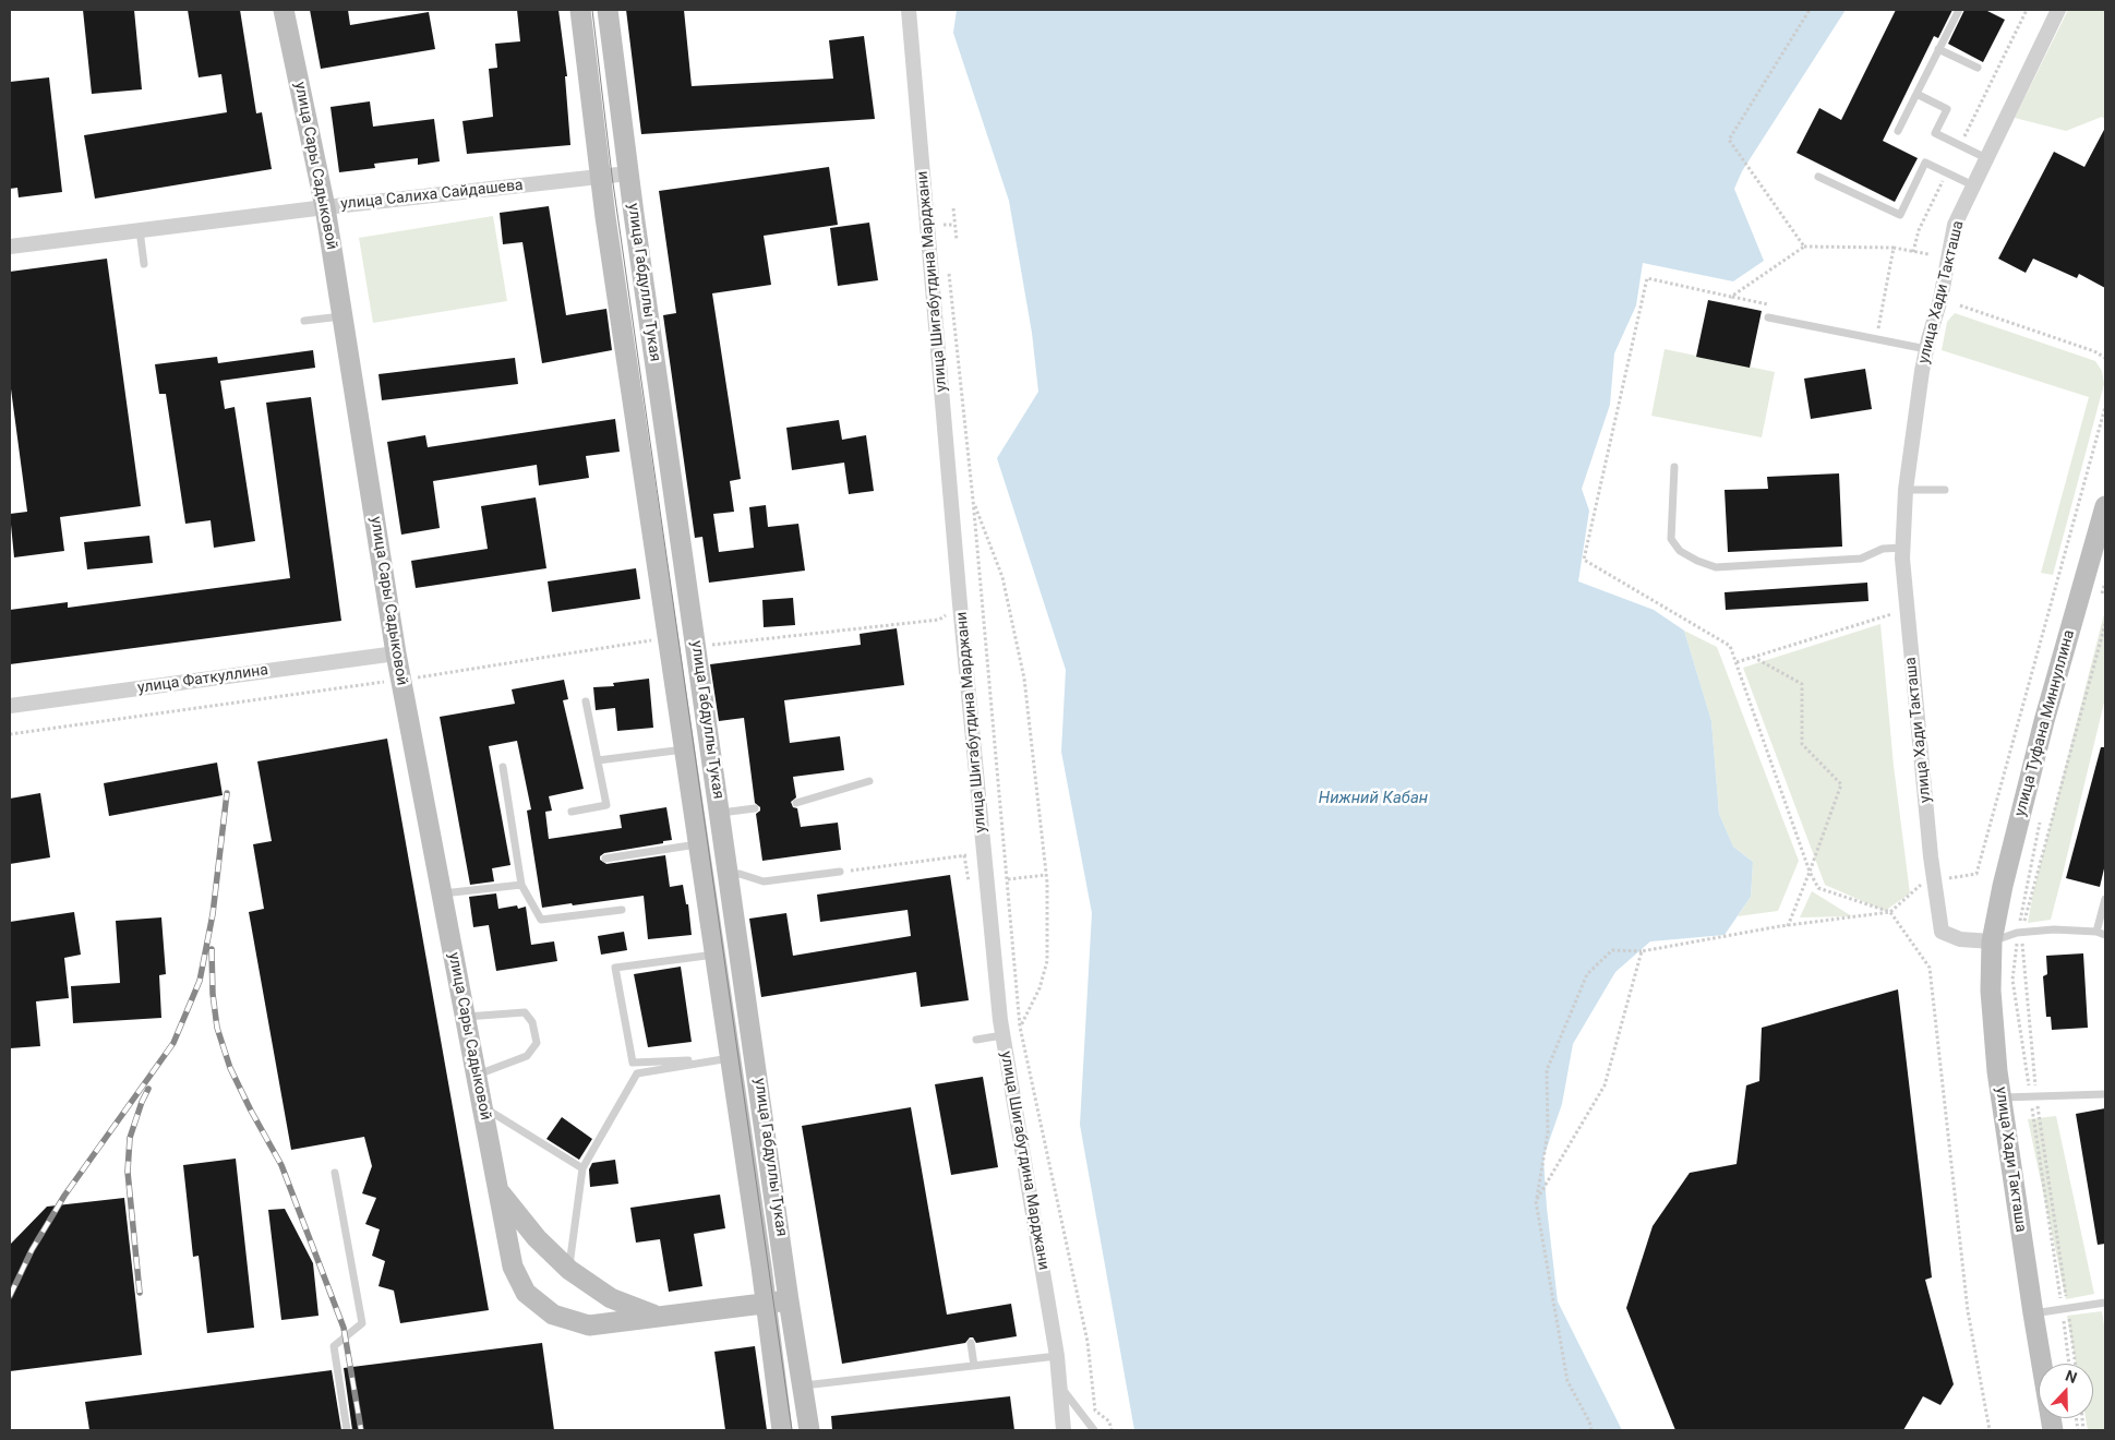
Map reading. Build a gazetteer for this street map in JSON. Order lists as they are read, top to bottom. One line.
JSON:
{"streets":{"main road":["улица Сары Садыковой","улица Габдуллы Тукая","улица Хади Такташа","улица Туфана Миннуллина"],"street":["улица Салиха Сайдашева","улица Шигабутдина Марджани","улица Фаткуллина"]},"crossings":[["улица Сары Садыковой","улица Салиха Сайдашева"],["улица Сары Садыковой","улица Габдуллы Тукая"],["улица Сары Садыковой","улица Фаткуллина"],["улица Салиха Сайдашева","улица Габдуллы Тукая"],["улица Хади Такташа","улица Туфана Миннуллина"]],"water":["Нижний Кабан"],"north":"top"}
